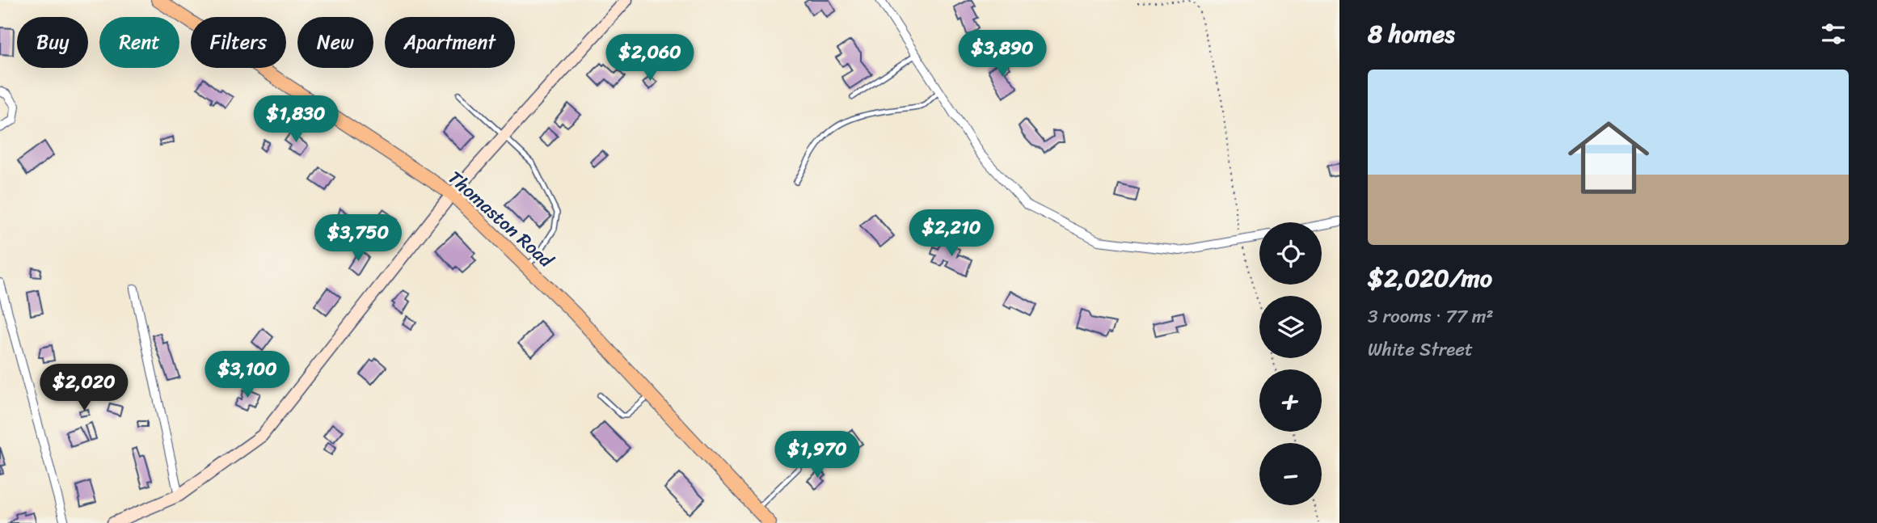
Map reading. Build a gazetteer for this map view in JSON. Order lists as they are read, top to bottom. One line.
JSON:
{"streets":{"main road":["Thomaston Road"]},"page":{"heading":"8 homes","chip":["Buy","Rent","Filters","New","Apartment"],"price":["$3,890","$2,060","$1,830","$2,210","$3,750","$3,100","$2,020","$1,970"],"list":[{"name":"$2,020/mo","note":"3 rooms · 77 m² · White Street"}],"map_buttons":["+","−"]}}
